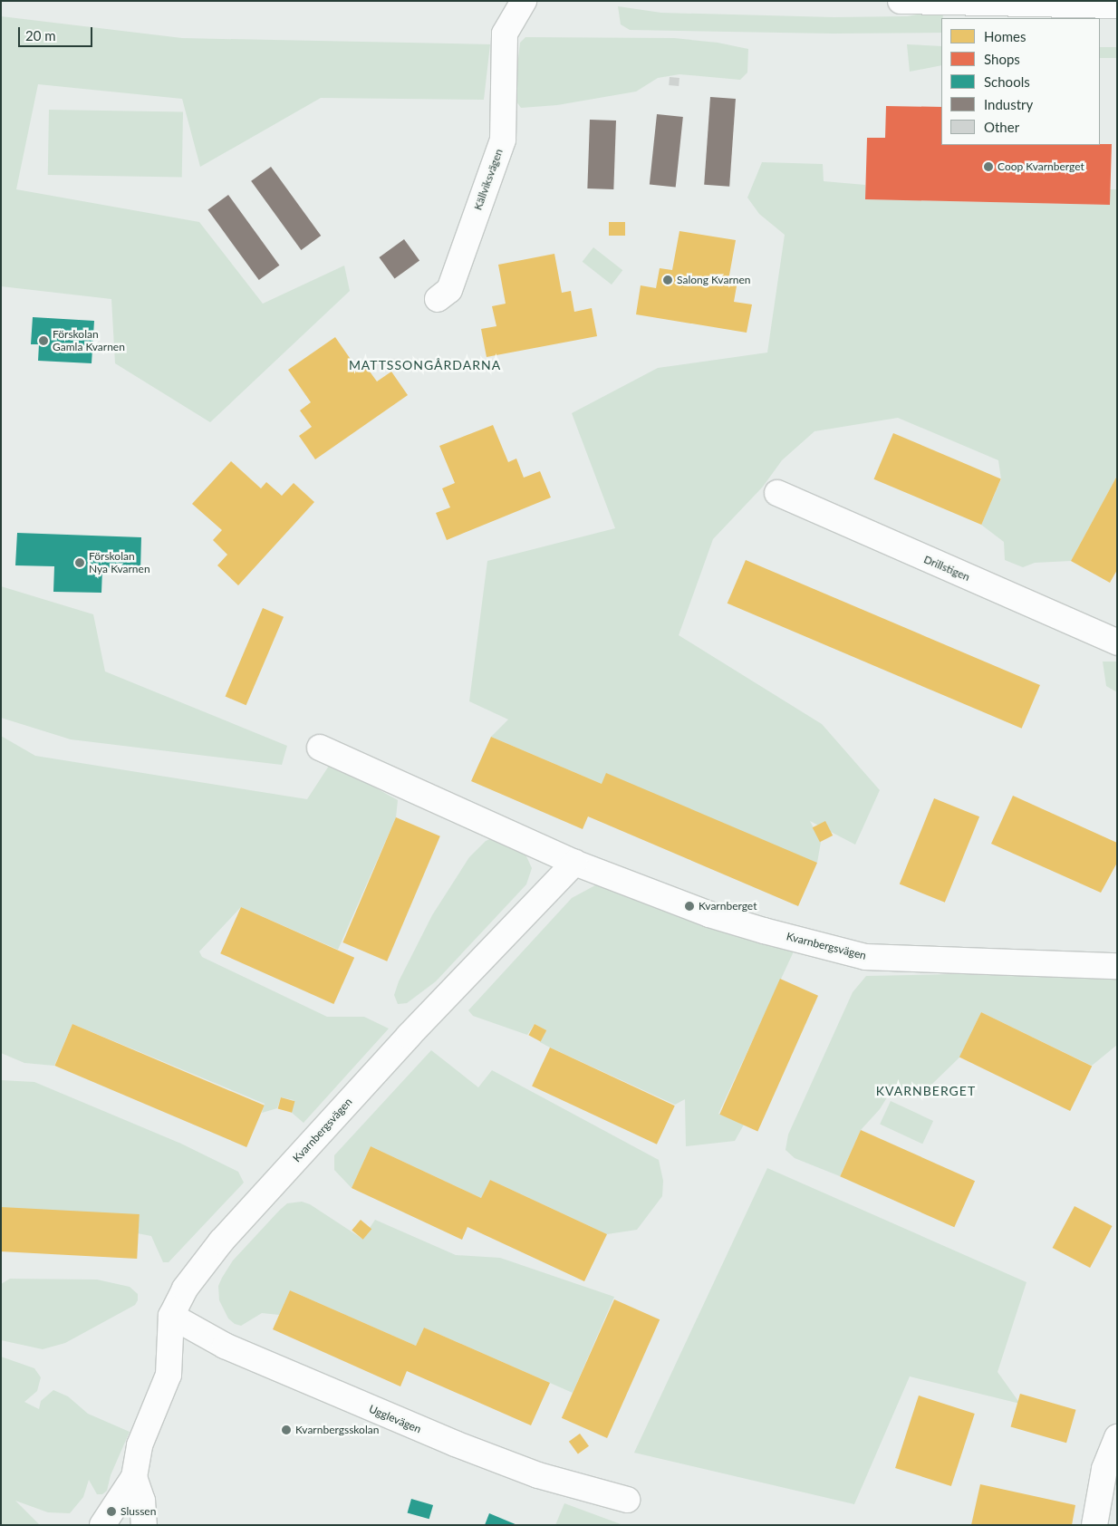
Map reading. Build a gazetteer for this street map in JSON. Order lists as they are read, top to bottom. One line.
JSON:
{"streets":{"street":["Källviksvägen","Drillstigen","Kvarnbergsvägen","Ugglevägen"]},"crossings":[["Kvarnbergsvägen","Ugglevägen"]],"districts":["MATTSSONGÅRDARNA","KVARNBERGET"],"places":["Coop Kvarnberget","Salong Kvarnen","Förskolan Gamla Kvarnen","Förskolan Nya Kvarnen","Kvarnberget","Kvarnbergsskolan","Slussen"],"legend":["Homes","Shops","Schools","Industry","Other"],"scale_bar":"20 m"}
